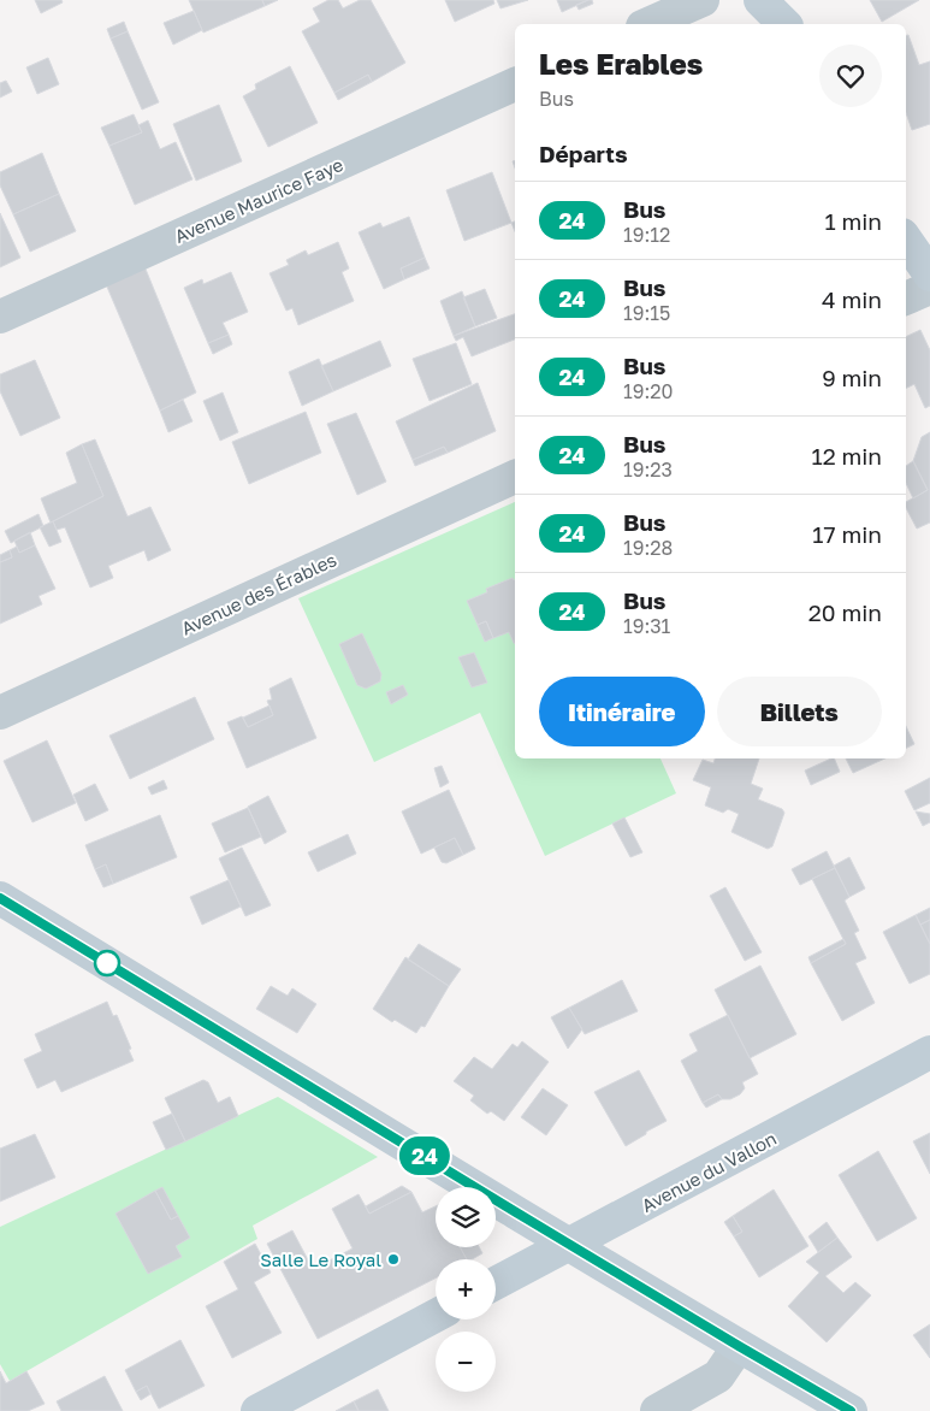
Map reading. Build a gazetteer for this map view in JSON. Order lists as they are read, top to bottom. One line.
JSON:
{"streets":{"street":["Avenue Maurice Faye","Avenue des Érables","Avenue du Vallon"]},"places":["Salle Le Royal"],"lines":["bus line 24"],"page":{"on_map":"24","heading":[["Les Erables","Bus"],"Départs"],"list":[{"mark":"24","name":"Bus","note":"19:12","value":"1 min"},{"mark":"24","name":"Bus","note":"19:15","value":"4 min"},{"mark":"24","name":"Bus","note":"19:20","value":"9 min"},{"mark":"24","name":"Bus","note":"19:23","value":"12 min"},{"mark":"24","name":"Bus","note":"19:28","value":"17 min"},{"mark":"24","name":"Bus","note":"19:31","value":"20 min"}],"buttons":["Itinéraire","Billets"],"map_buttons":["+","−"]}}
